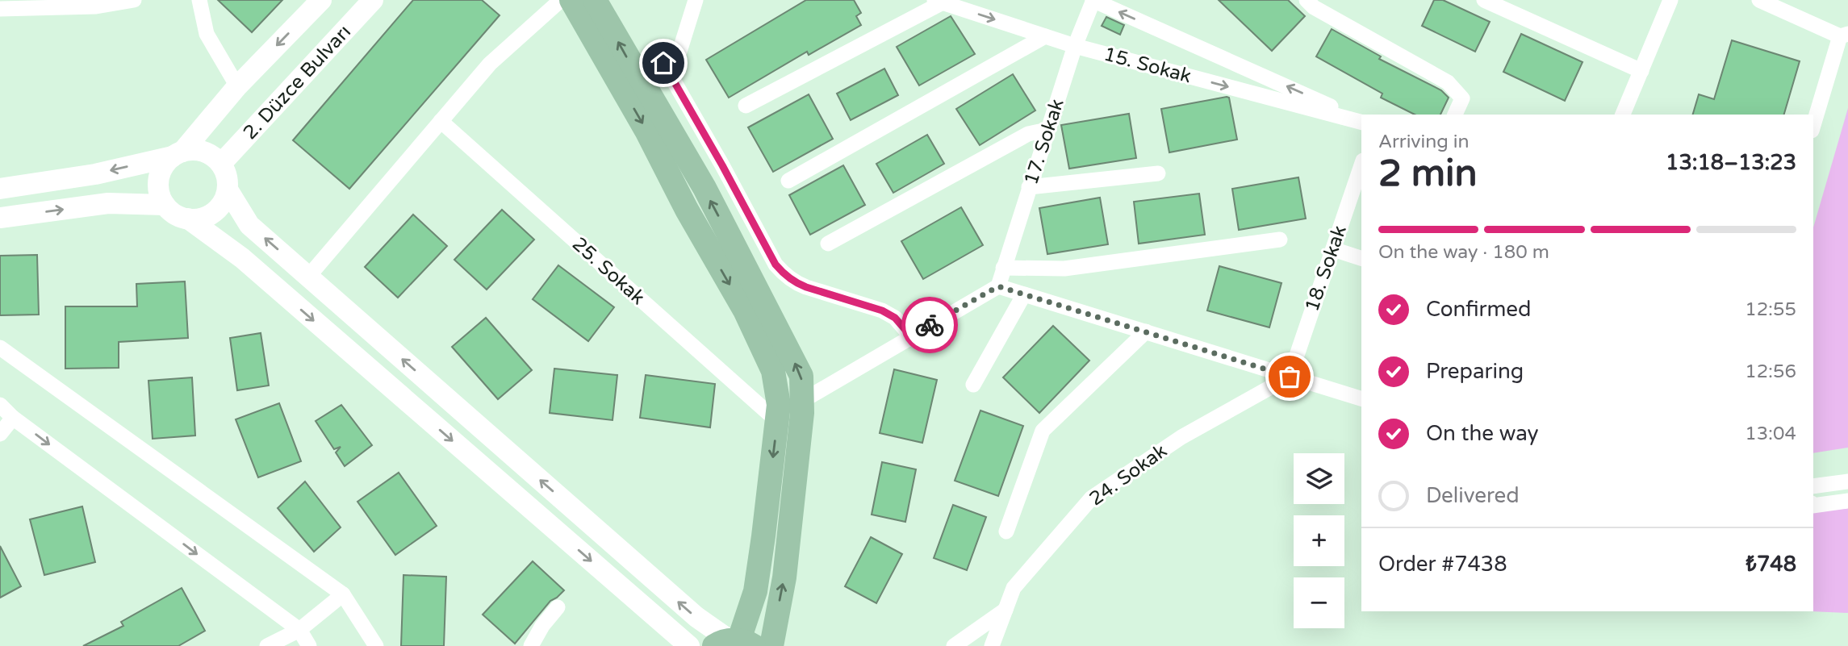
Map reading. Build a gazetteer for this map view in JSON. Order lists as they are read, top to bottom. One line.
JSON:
{"streets":{"main road":["2. Düzce Bulvarı"],"street":["15. Sokak","17. Sokak","18. Sokak","25. Sokak","24. Sokak"]},"crossings":[["15. Sokak","17. Sokak"],["18. Sokak","24. Sokak"]],"page":{"heading":["2 min","Arriving in","13:18–13:23"],"panel":["Order #7438","₺748"],"bar":"On the way · 180 m","list":[["Confirmed","12:55"],["Preparing","12:56"],["On the way","13:04"],"Delivered"],"map_buttons":["+","−"]}}
